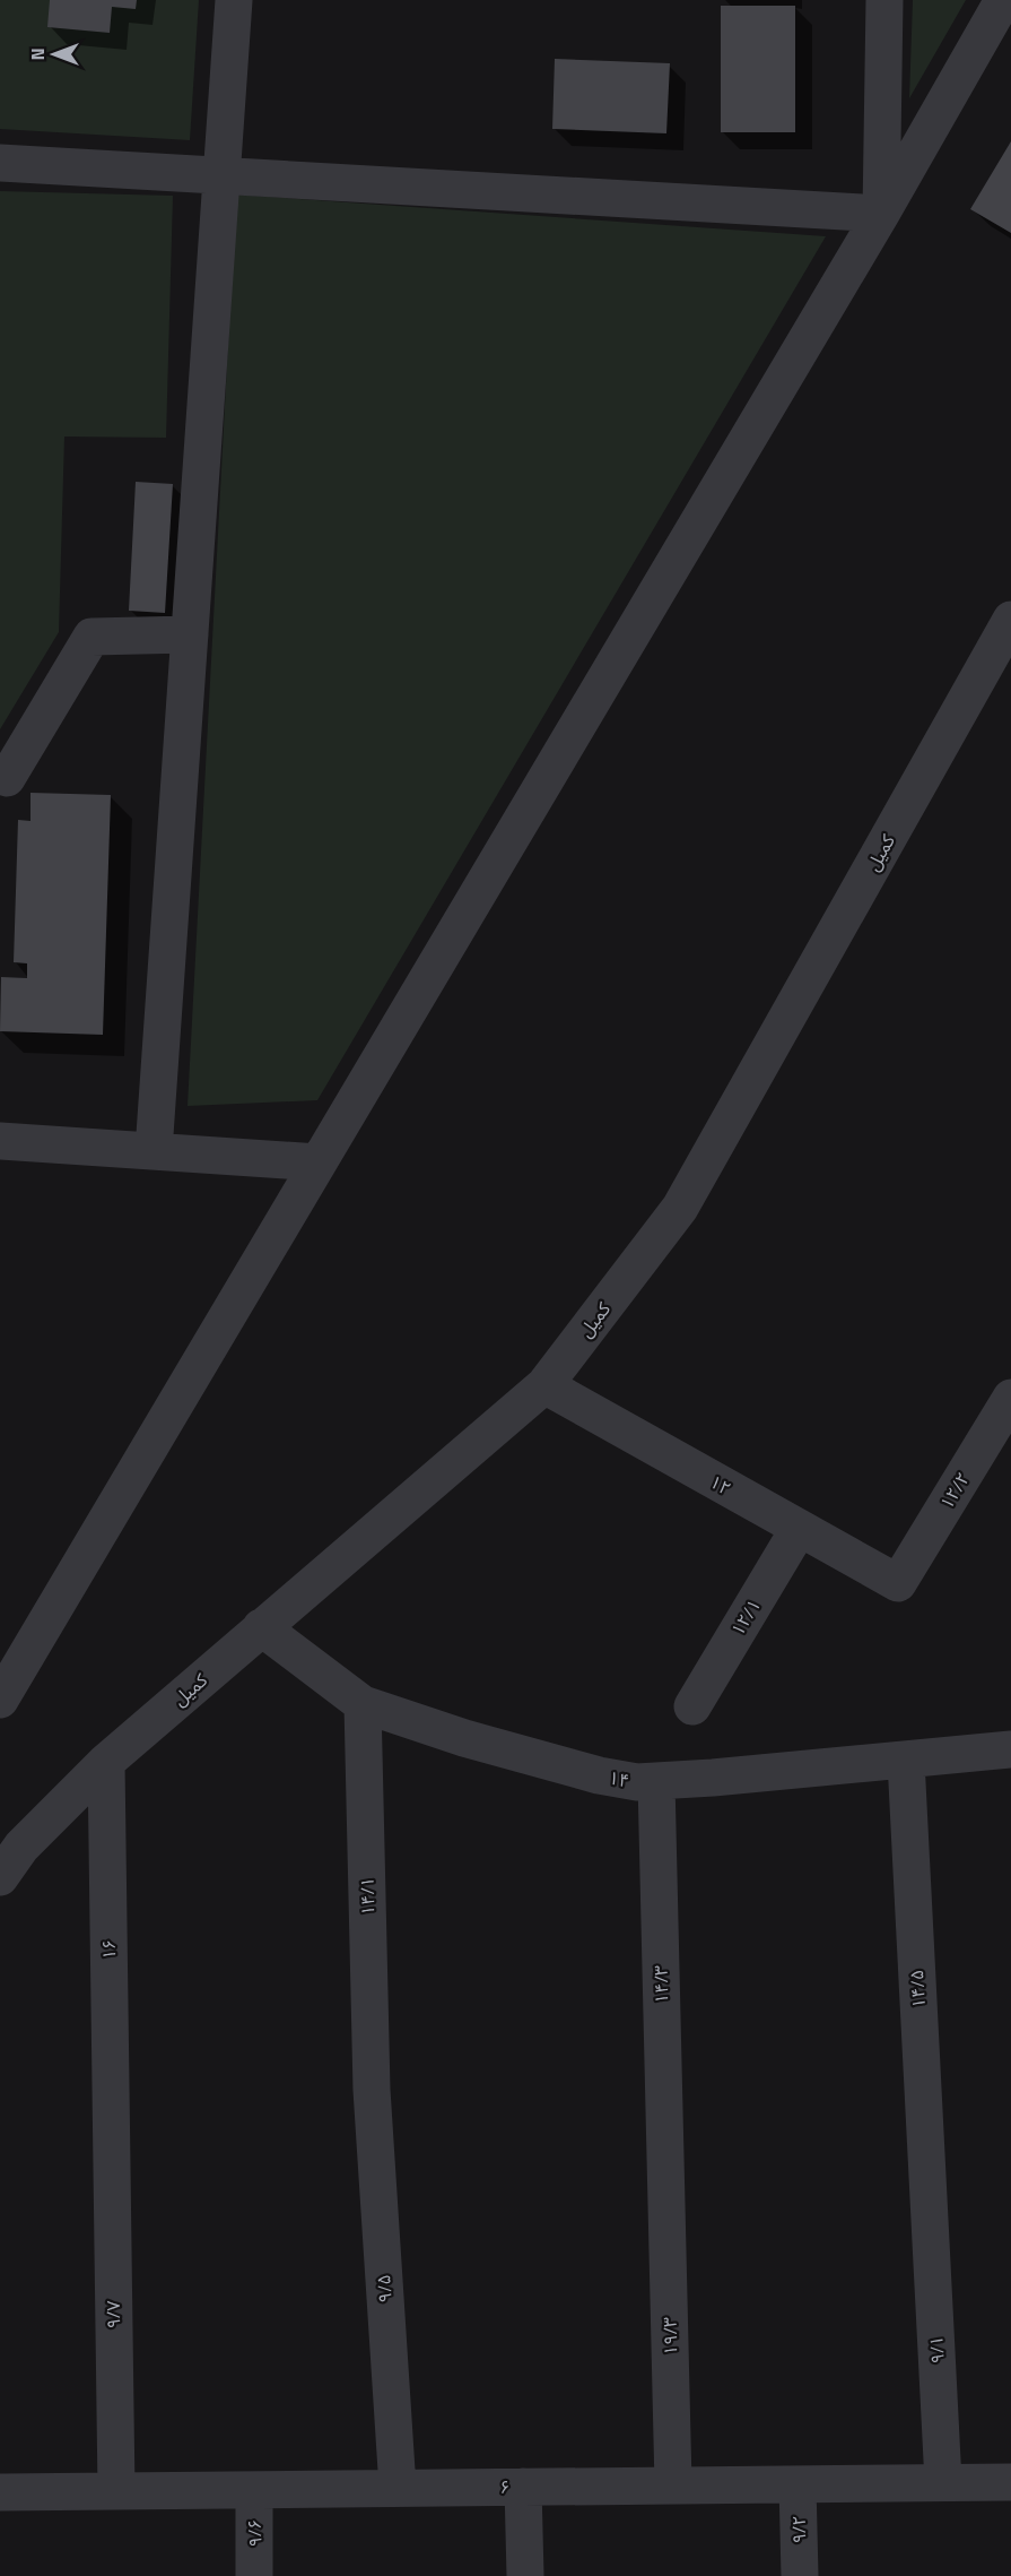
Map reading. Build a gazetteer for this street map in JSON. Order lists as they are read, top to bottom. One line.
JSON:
{"streets":{"street":["کمیل","۱۲","۱۲/۲","۱۲/۱","۱۴","۱۴/۱","۱۶","۱۴/۳","۱۴/۵","۹/۵","۹/۷","۱۹/۳","۹/۱","۶","۹/۲","۹/۶"]},"crossings":[["کمیل","۱۲"],["کمیل","۱۴"],["کمیل","۱۶"],["۱۲","۱۲/۲"],["۱۲","۱۲/۱"],["۱۴","۱۴/۱"],["۱۴","۱۴/۳"],["۱۴","۱۴/۵"],["۱۴/۱","۹/۵"],["۱۶","۹/۷"],["۱۴/۳","۱۹/۳"],["۱۴/۵","۹/۱"],["۹/۵","۶"],["۹/۷","۶"],["۱۹/۳","۶"],["۹/۱","۶"],["۶","۹/۲"],["۶","۹/۶"]],"north":"left"}
